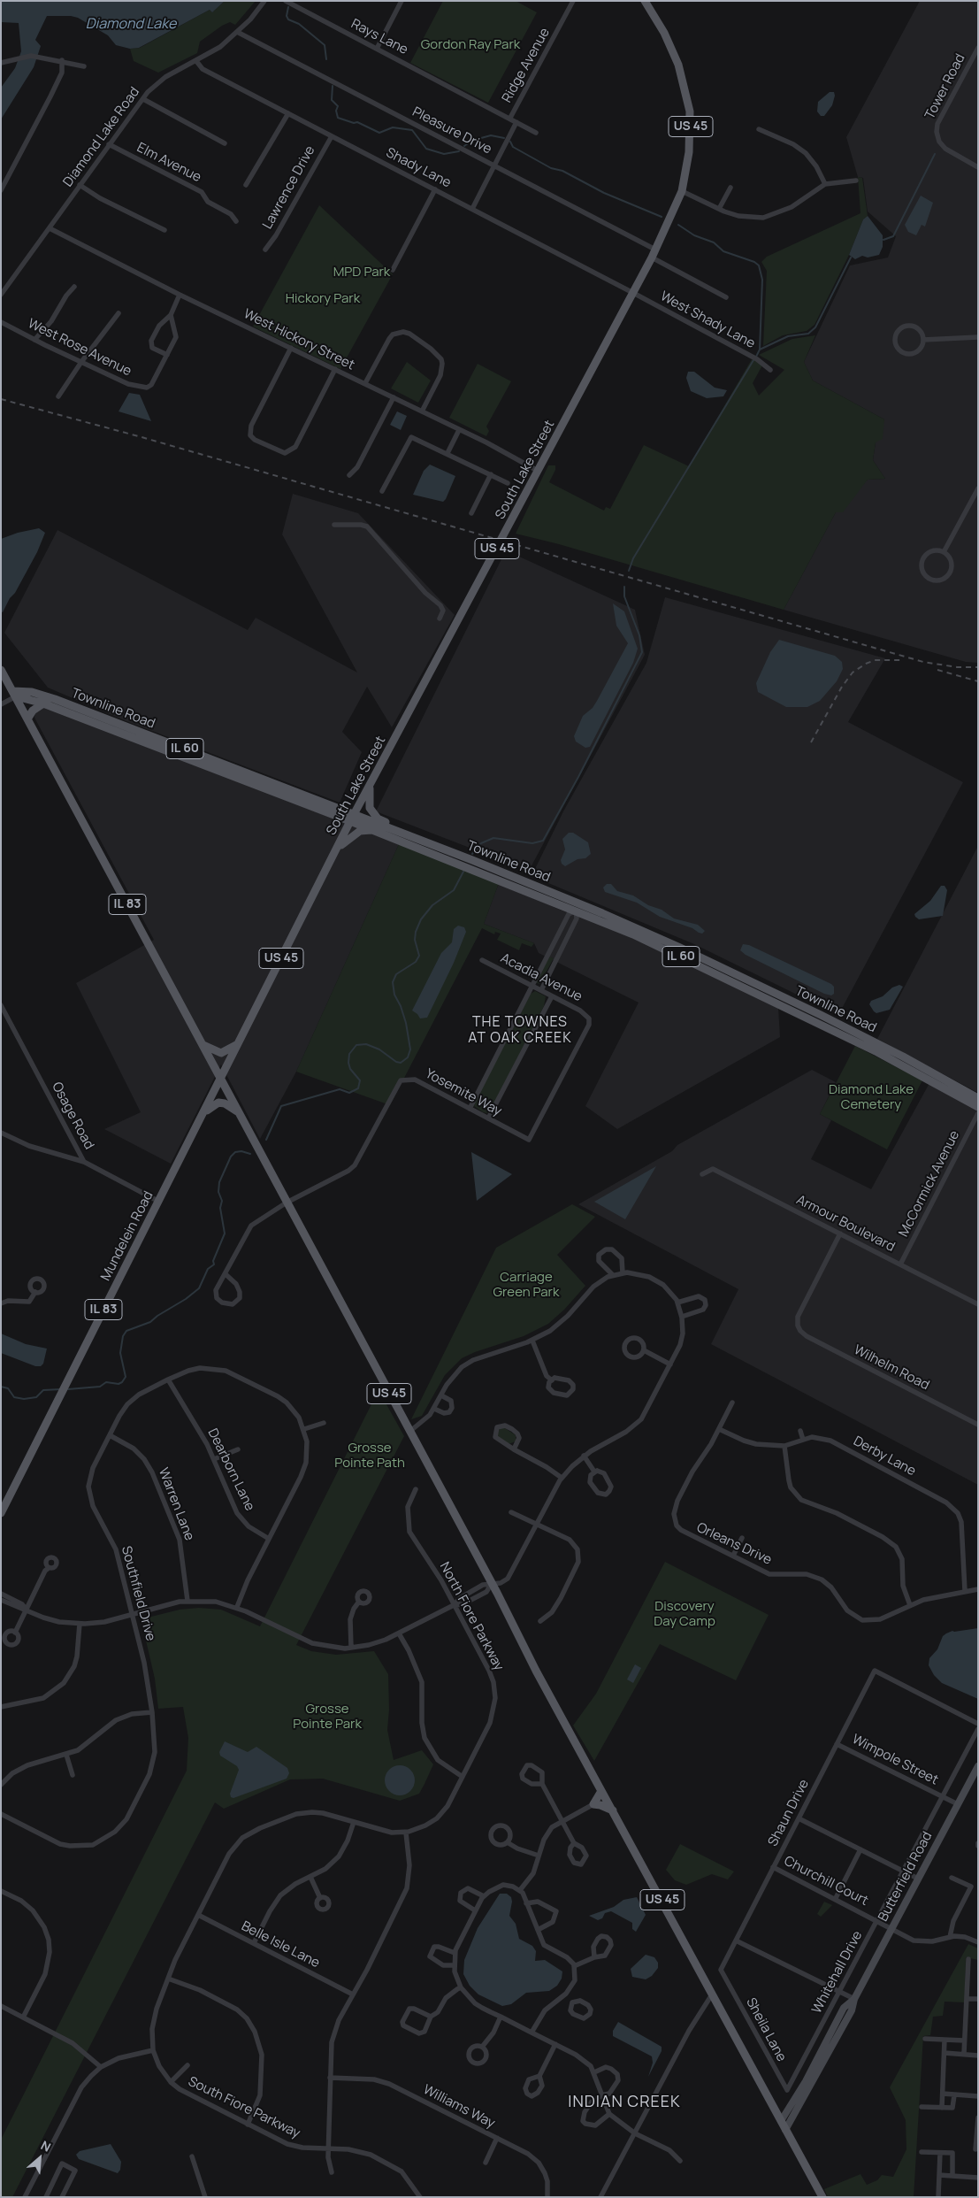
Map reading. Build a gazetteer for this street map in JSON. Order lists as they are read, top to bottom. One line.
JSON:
{"streets":{"main road":["US 45","South Lake Street","Townline Road","IL 60","IL 83","Mundelein Road","Butterfield Road"],"street":["Rays Lane","Ridge Avenue","Tower Road","Pleasure Drive","Diamond Lake Road","Elm Avenue","Shady Lane","Lawrence Drive","West Shady Lane","West Hickory Street","West Rose Avenue","Acadia Avenue","Yosemite Way","Osage Road","McCormick Avenue","Armour Boulevard","Wilhelm Road","Derby Lane","Dearborn Lane","Warren Lane","Orleans Drive","Southfield Drive","North Fiore Parkway","Wimpole Street","Shaun Drive","Churchill Court","Belle Isle Lane","Whitehall Drive","Sheila Lane","Williams Way","South Fiore Parkway"]},"crossings":[["Rays Lane","Ridge Avenue"],["Ridge Avenue","Pleasure Drive"],["Ridge Avenue","Shady Lane"],["US 45","South Lake Street"],["US 45","IL 83"],["US 45","Yosemite Way"],["US 45","Mundelein Road"],["US 45","Butterfield Road"],["Pleasure Drive","Diamond Lake Road"],["Pleasure Drive","South Lake Street"],["Diamond Lake Road","Elm Avenue"],["Diamond Lake Road","Shady Lane"],["Diamond Lake Road","West Hickory Street"],["Shady Lane","Lawrence Drive"],["Shady Lane","West Shady Lane"],["Shady Lane","South Lake Street"],["West Shady Lane","South Lake Street"],["West Hickory Street","South Lake Street"],["South Lake Street","Townline Road"],["South Lake Street","IL 83"],["South Lake Street","Mundelein Road"],["Townline Road","IL 83"],["IL 83","Mundelein Road"],["Acadia Avenue","Yosemite Way"],["Osage Road","Mundelein Road"],["McCormick Avenue","Armour Boulevard"],["Armour Boulevard","Wilhelm Road"],["Derby Lane","Orleans Drive"],["Dearborn Lane","Southfield Drive"],["Warren Lane","Southfield Drive"],["North Fiore Parkway","Belle Isle Lane"],["North Fiore Parkway","South Fiore Parkway"],["Wimpole Street","Shaun Drive"],["Wimpole Street","Butterfield Road"],["Wimpole Street","Whitehall Drive"],["Shaun Drive","Churchill Court"],["Shaun Drive","Sheila Lane"],["Butterfield Road","Churchill Court"],["Churchill Court","Whitehall Drive"],["Whitehall Drive","Sheila Lane"]],"districts":["THE TOWNES AT OAK CREEK","INDIAN CREEK"],"water":["Diamond Lake"],"parks":["Gordon Ray Park","MPD Park","Hickory Park","Diamond Lake Cemetery","Carriage Green Park","Grosse Pointe Path","Discovery Day Camp","Grosse Pointe Park"],"north":"top right"}
